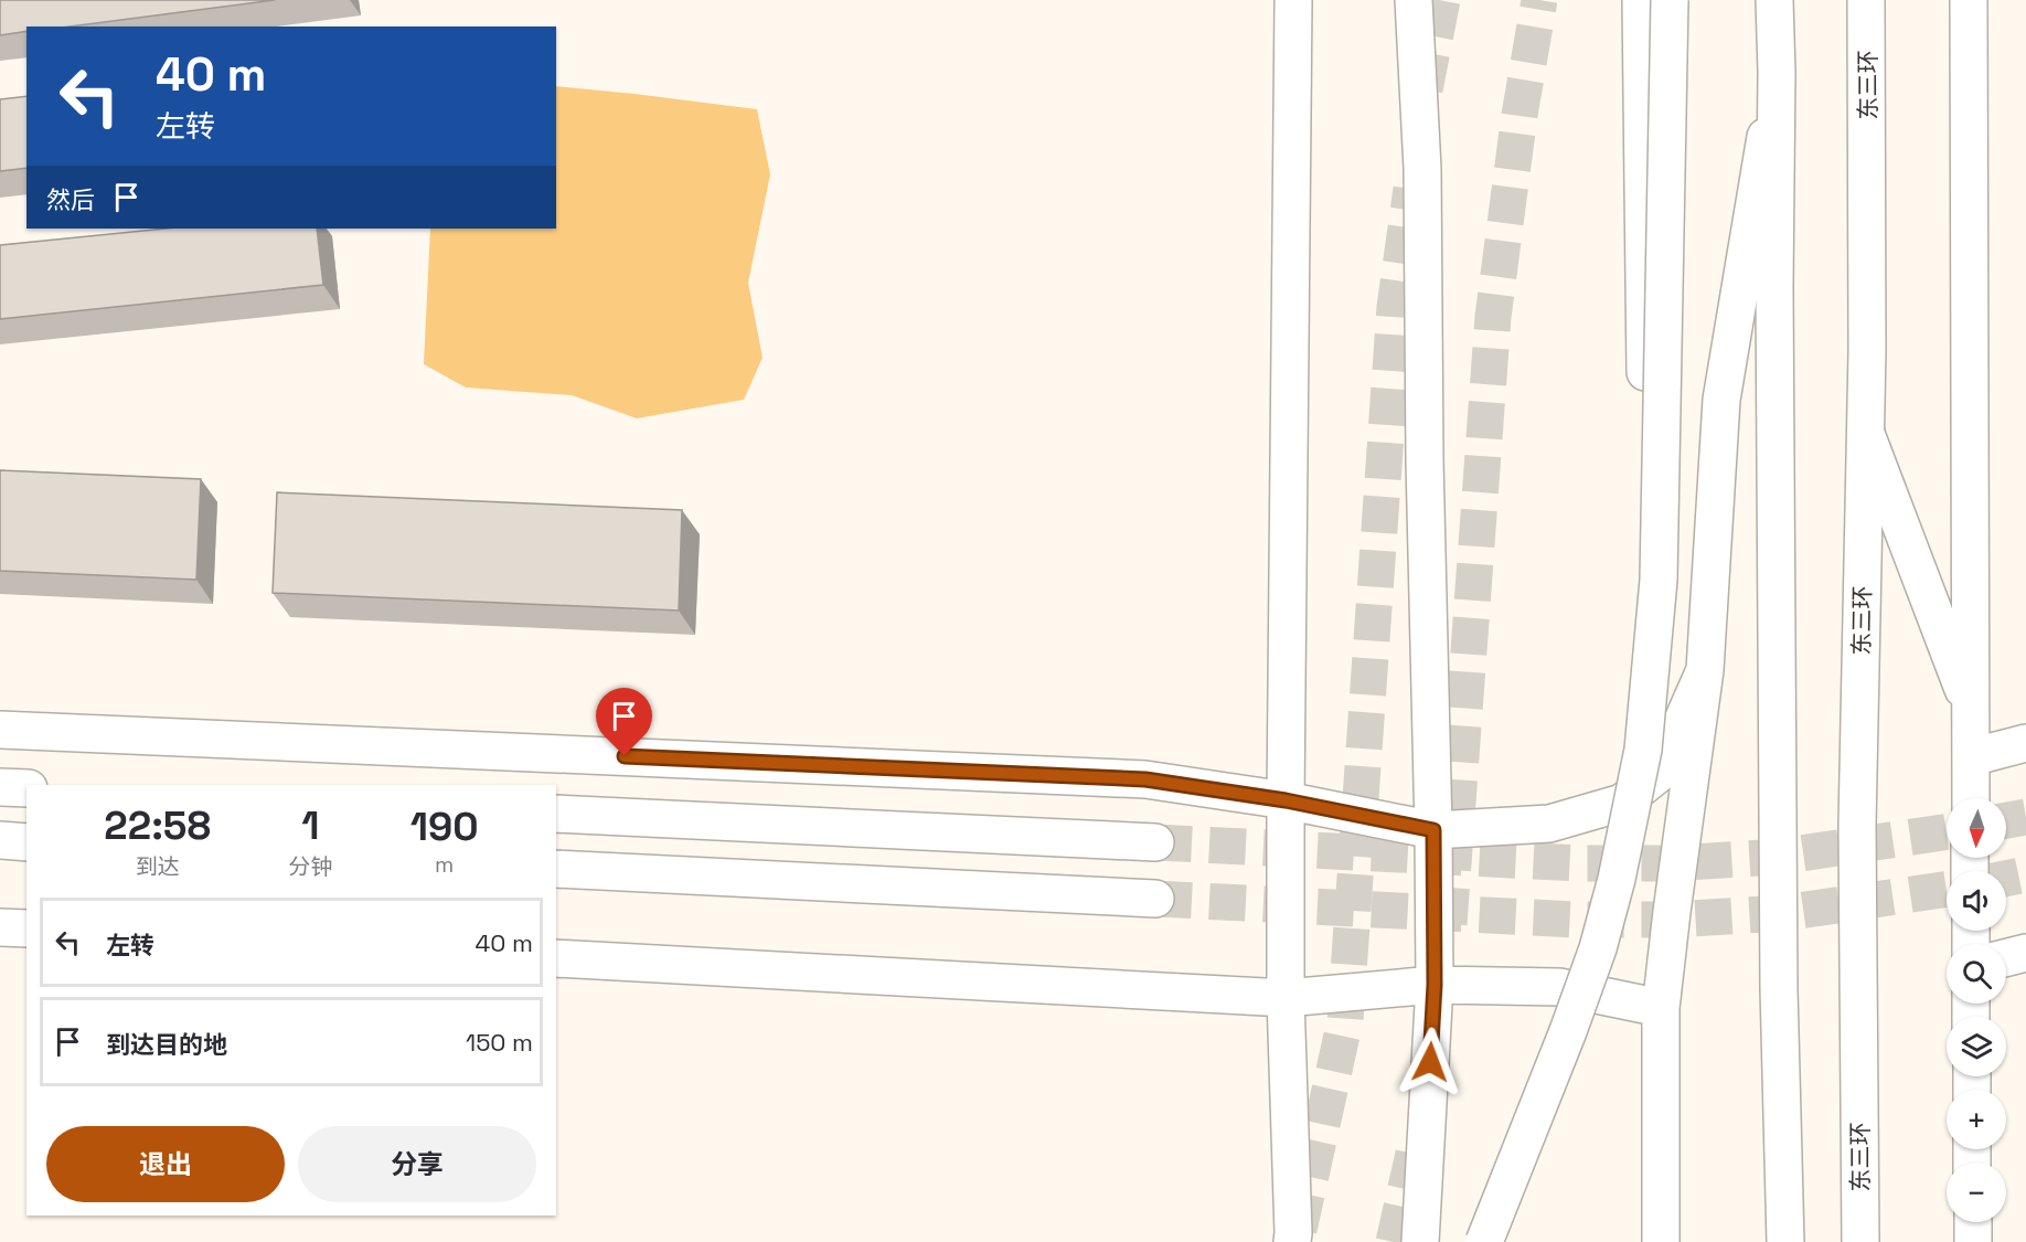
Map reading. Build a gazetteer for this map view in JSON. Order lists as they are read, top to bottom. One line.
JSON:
{"streets":{"street":["东三环"]},"north":"bottom","page":{"turn":["40 m","左转"],"then":"然后","eta":["22:58","到达","1","分钟","190","m"],"map_buttons":["+","−"],"list":[{"name":"左转","value":"40 m"},{"name":"到达目的地","value":"150 m"}],"buttons":["退出","分享"]}}
